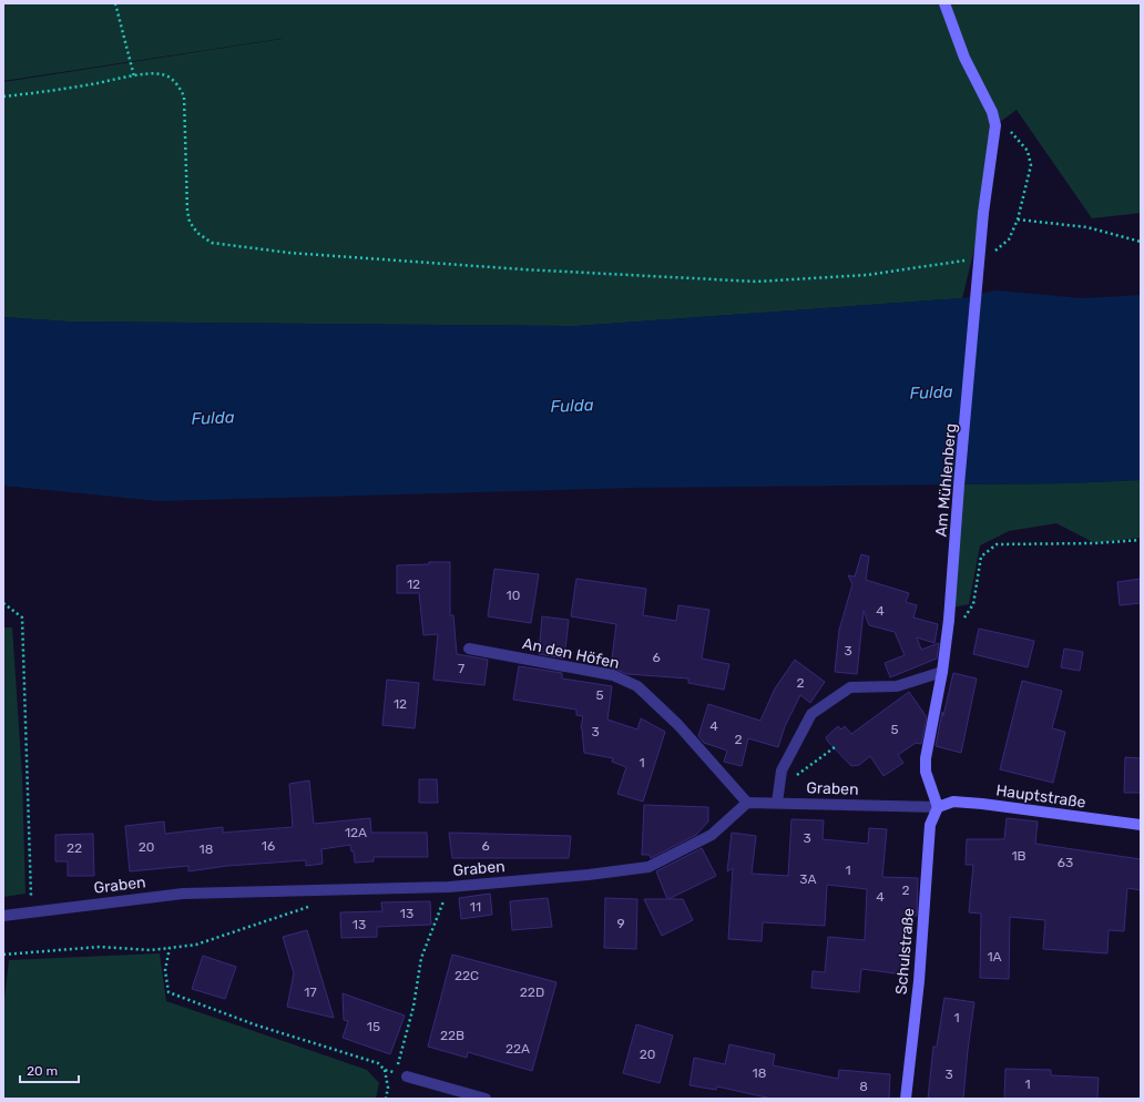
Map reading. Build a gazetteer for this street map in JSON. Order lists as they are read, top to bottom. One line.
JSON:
{"streets":{"street":["Am Mühlenberg","An den Höfen","Graben","Hauptstraße","Schulstraße"]},"crossings":[["Am Mühlenberg","Graben"],["Am Mühlenberg","Hauptstraße"],["Am Mühlenberg","Schulstraße"],["An den Höfen","Graben"],["Graben","Hauptstraße"],["Graben","Schulstraße"],["Hauptstraße","Schulstraße"]],"water":["Fulda"],"house_numbers":["12","10","4","3","6","7","2","5","12","4","5","3","2","1","12A","3","16","6","20","22","18","1B","63","1","3A","2","4","11","13","9","13","1A","22C","17","22D","1","15","22B","22A","20","18","3","1","8"],"scale_bar":"20 m"}
